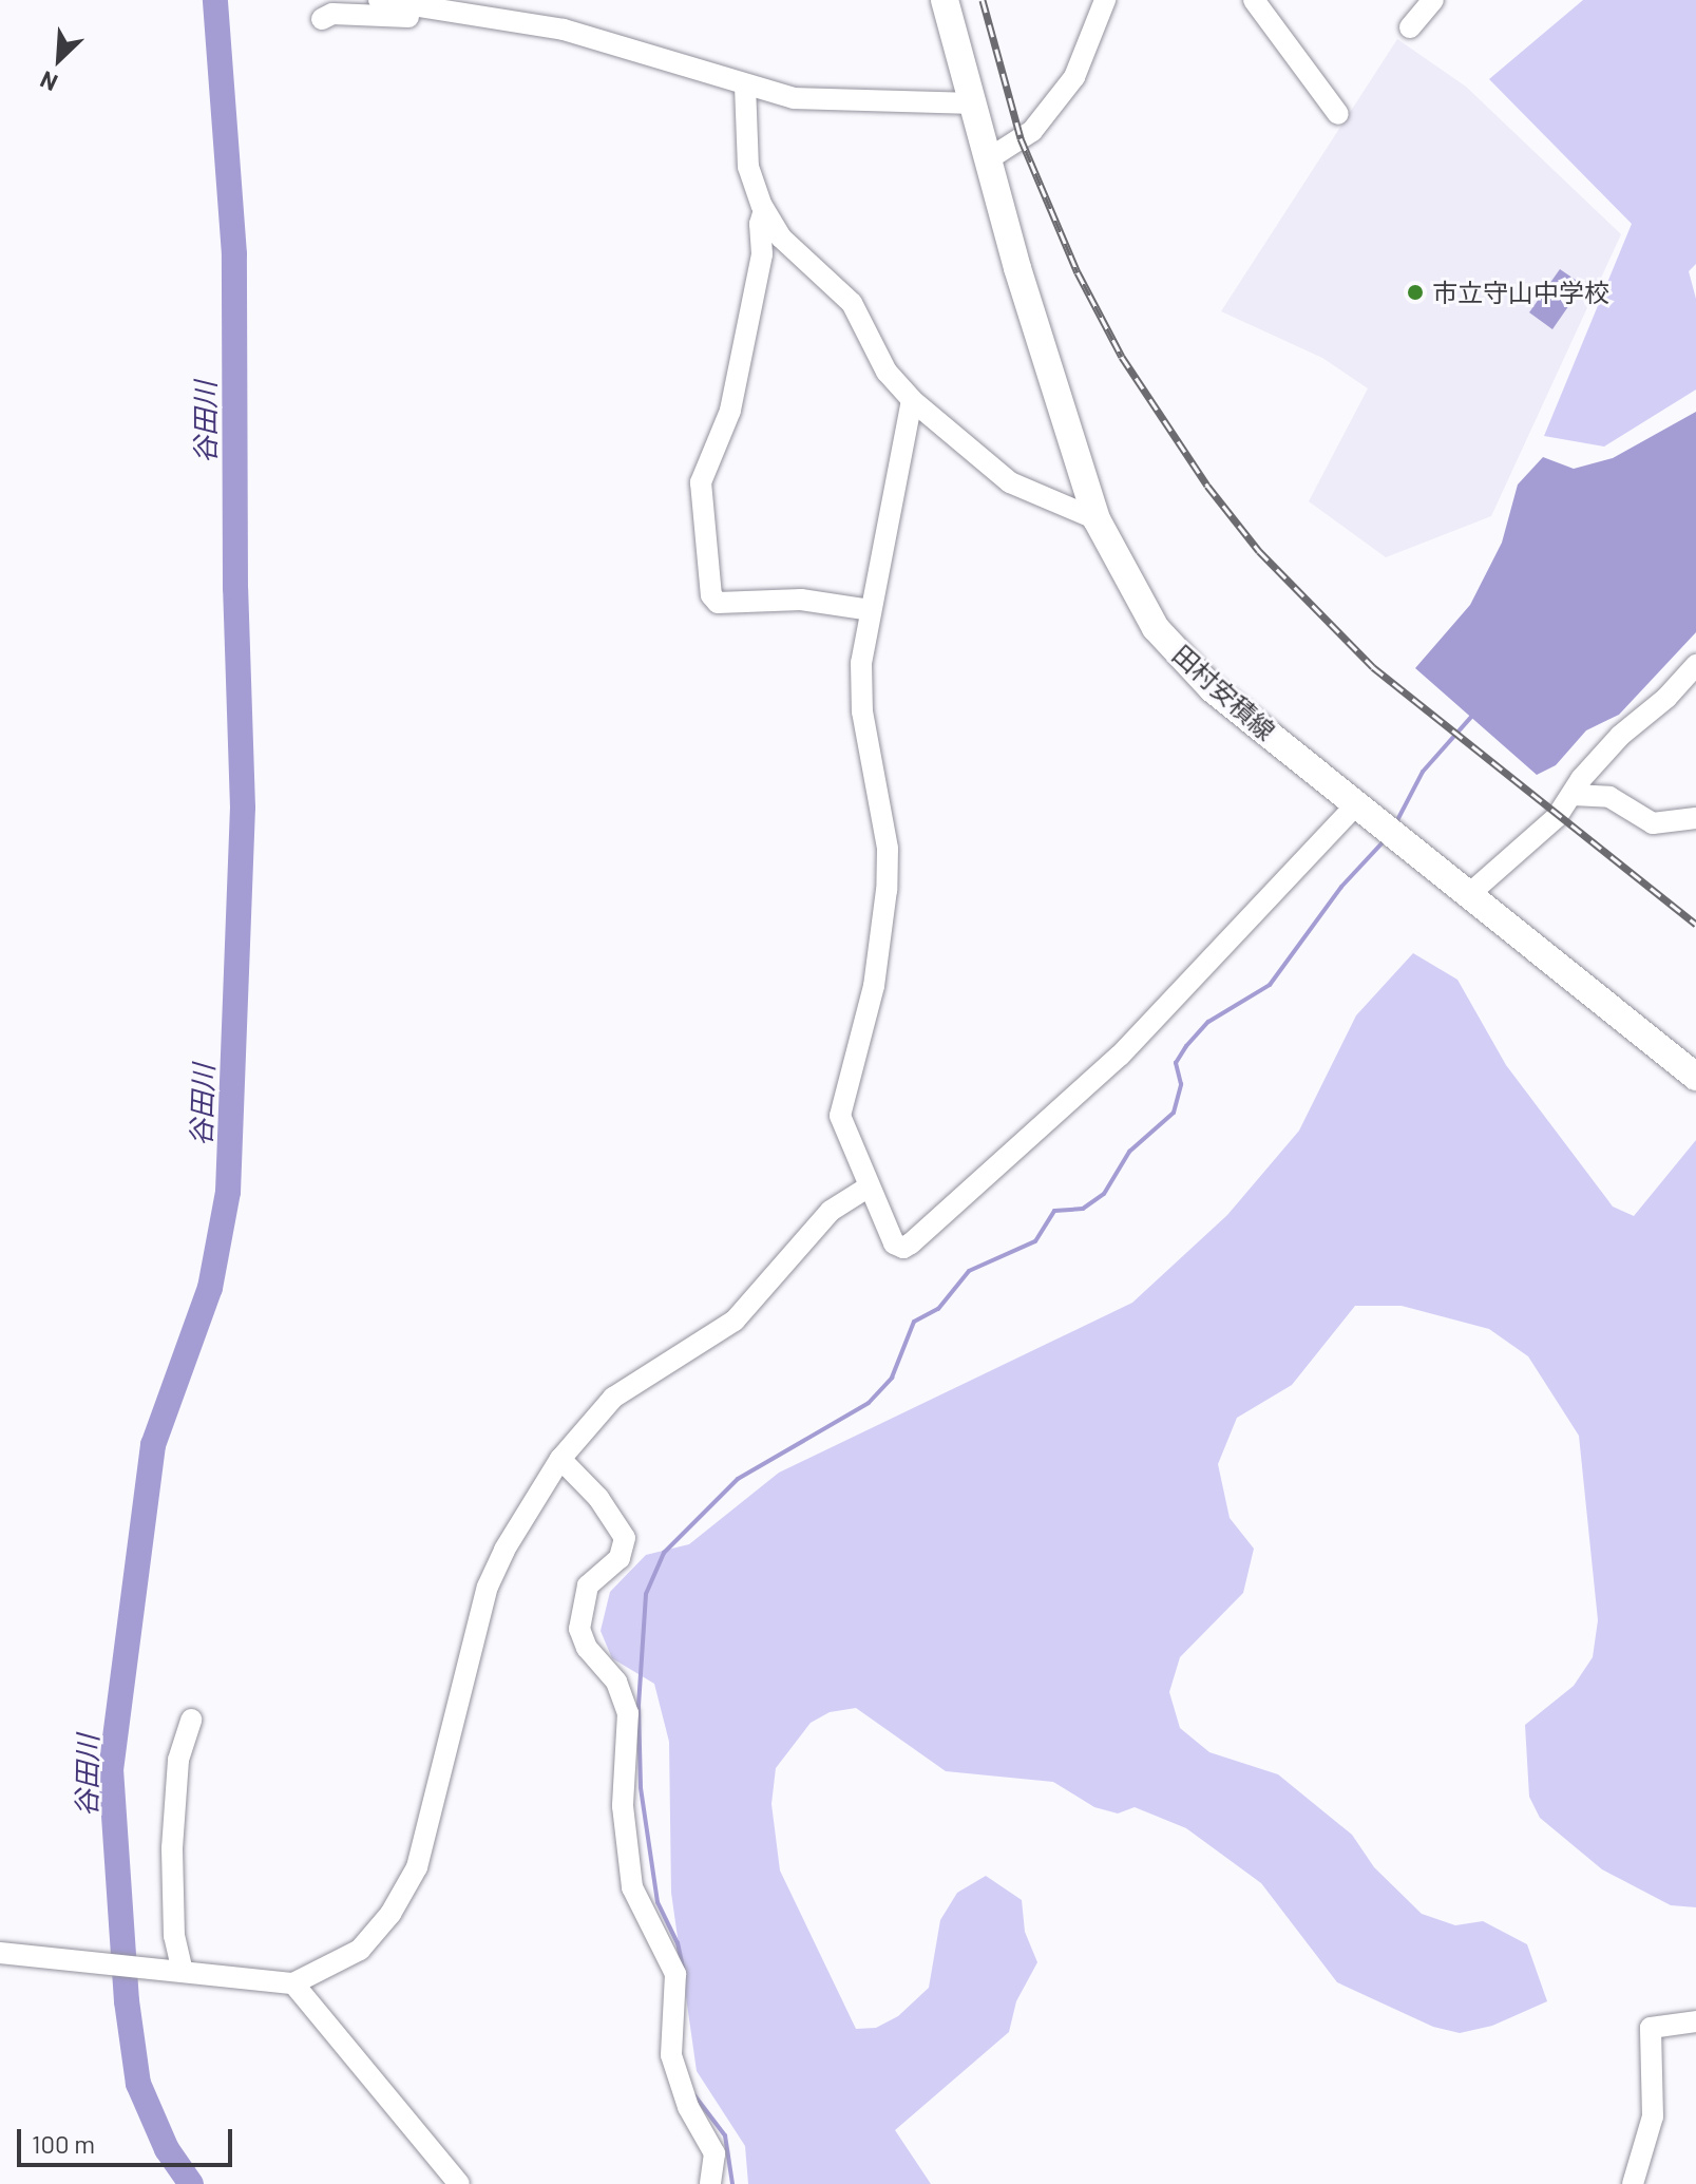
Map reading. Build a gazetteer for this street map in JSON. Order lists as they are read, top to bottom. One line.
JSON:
{"streets":{"main road":["田村安積線"]},"water":["谷田川"],"places":["市立守山中学校"],"scale_bar":"100 m","north":"bottom left"}
